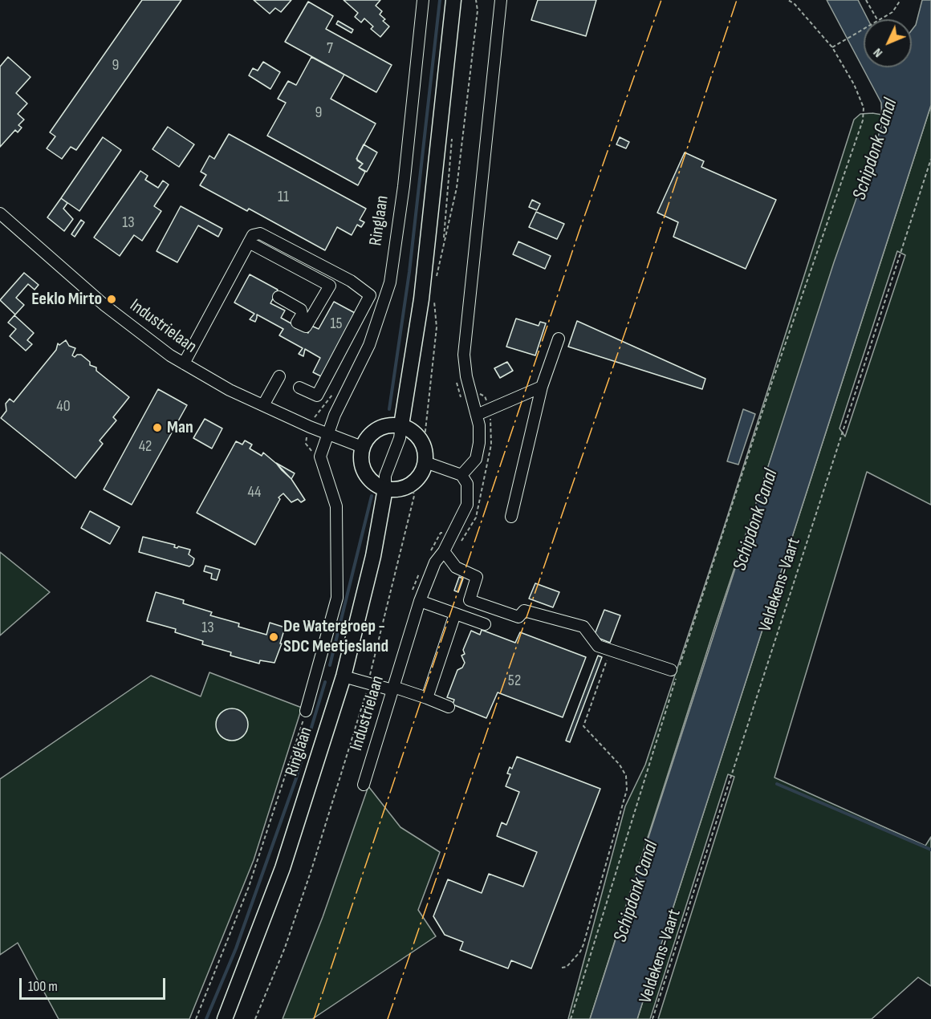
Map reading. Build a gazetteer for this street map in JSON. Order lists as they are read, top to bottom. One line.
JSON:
{"streets":{"main road":["Ringlaan"],"street":["Industrielaan"],"path":["Veldekens-Vaart"]},"crossings":[["Ringlaan","Industrielaan"]],"water":["Schipdonk Canal"],"places":["Eeklo Mirto","Man","De Watergroep - SDC Meetjesland"],"house_numbers":["7","9","9","11","13","15","40","42","44","13","52"],"scale_bar":"100 m","north":"bottom left"}
